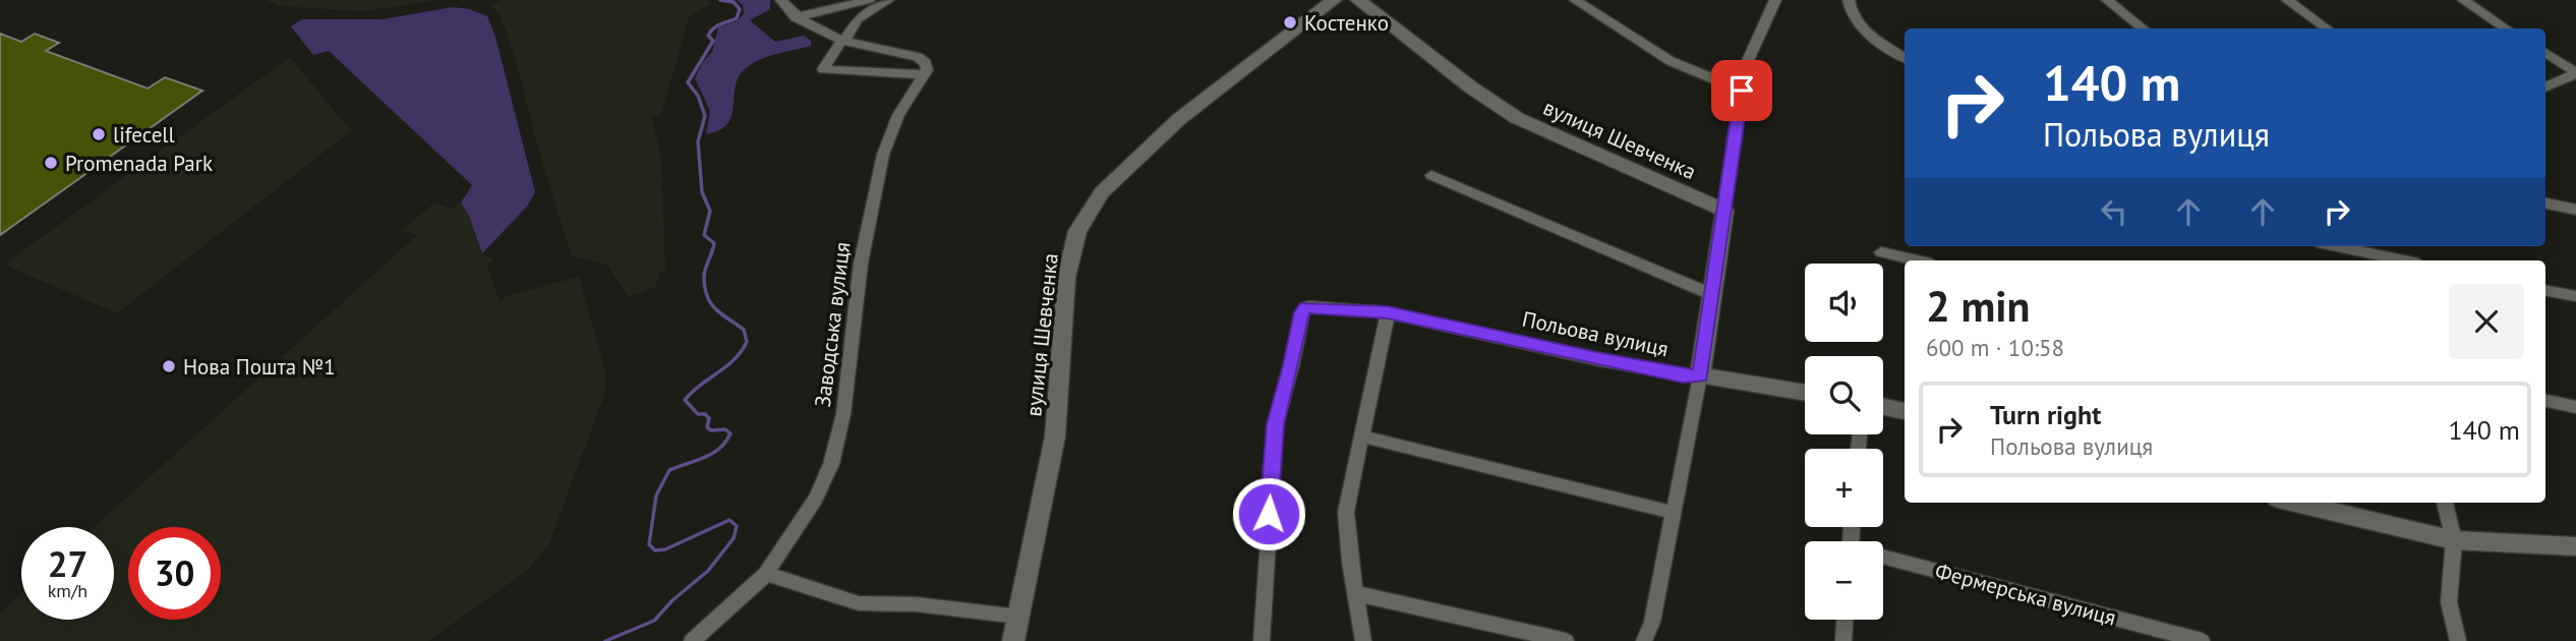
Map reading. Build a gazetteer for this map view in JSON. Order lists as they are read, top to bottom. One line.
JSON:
{"streets":{"main road":["вулиця Шевченка"],"street":["Заводська вулиця","Польова вулиця","Фермерська вулиця"]},"places":["Костенко","lifecell","Promenada Park","Нова Пошта №1"],"page":{"turn":["140 m","Польова вулиця"],"heading":["2 min","600 m · 10:58"],"map_buttons":["+","−"],"list":[{"name":"Turn right","note":"Польова вулиця","value":"140 m"}],"speed":"27 km/h","limit":"30"}}
